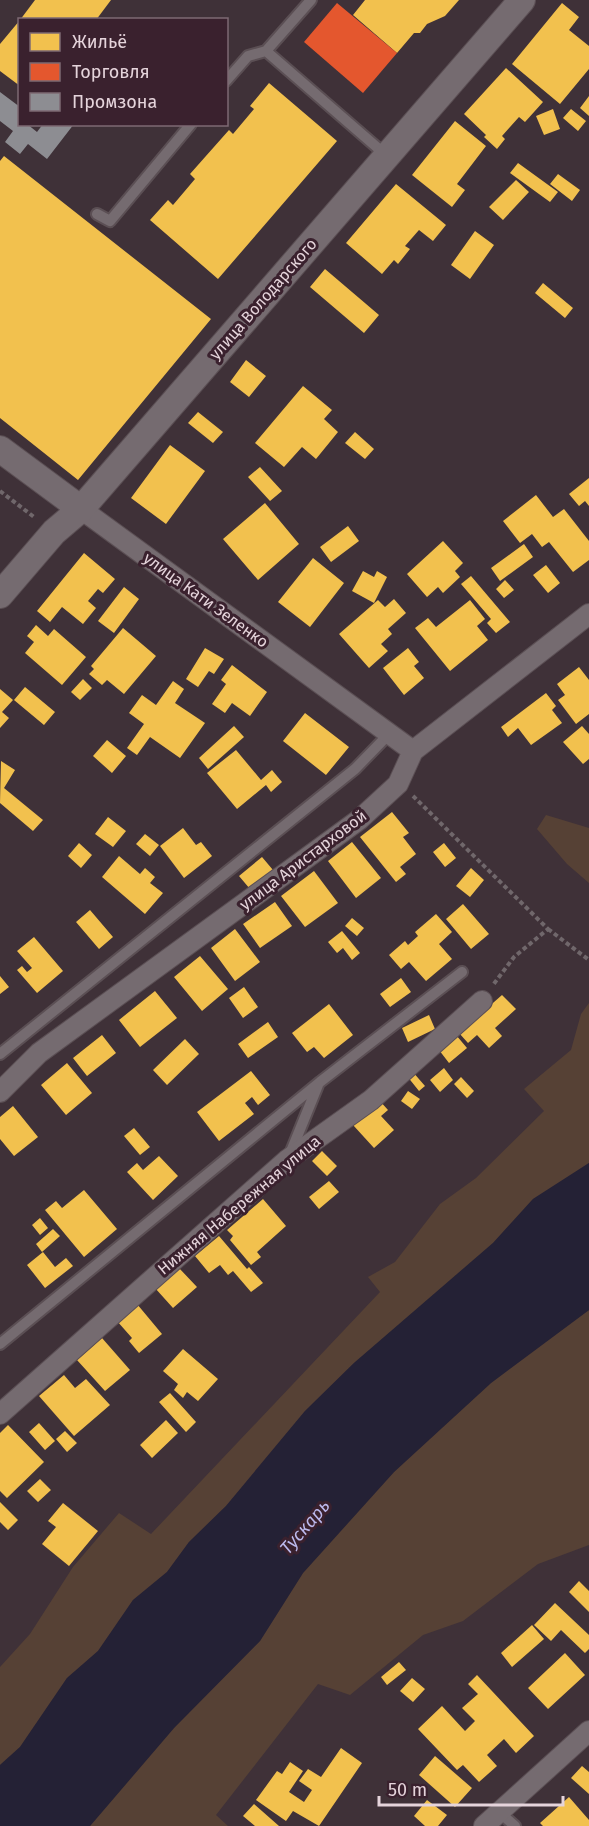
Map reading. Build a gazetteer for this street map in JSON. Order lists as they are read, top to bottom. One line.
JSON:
{"streets":{"street":["улица Володарского","улица Кати Зеленко","улица Аристарховой","Нижняя Набережная улица"]},"crossings":[["улица Володарского","улица Кати Зеленко"],["улица Кати Зеленко","улица Аристарховой"]],"water":["Тускарь"],"legend":["Жильё","Торговля","Промзона"],"scale_bar":"50 m"}
